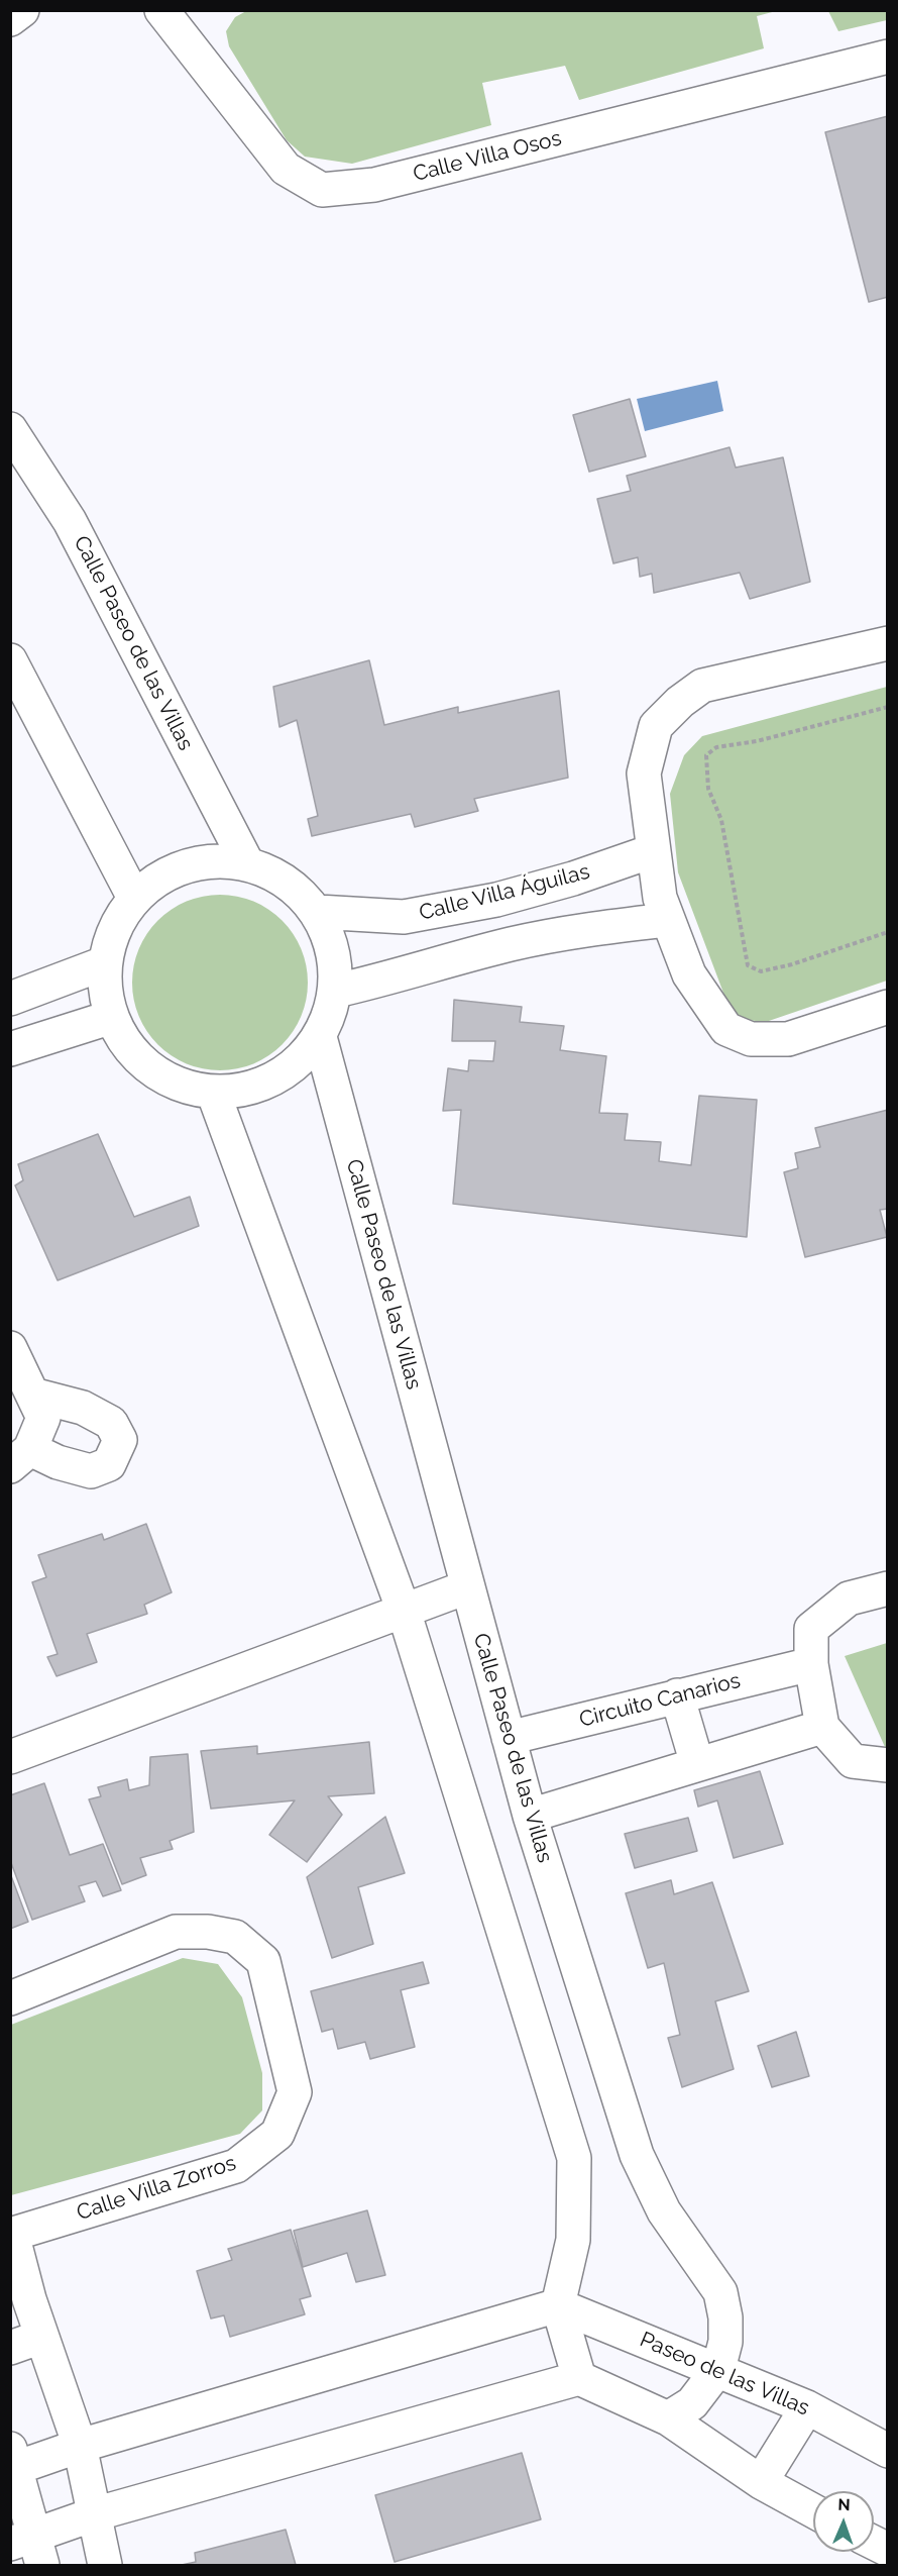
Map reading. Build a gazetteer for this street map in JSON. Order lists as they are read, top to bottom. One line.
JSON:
{"streets":{"street":["Calle Villa Osos","Calle Paseo de las Villas","Calle Villa Águilas","Circuito Canarios","Calle Villa Zorros","Paseo de las Villas"]},"crossings":[["Calle Paseo de las Villas","Circuito Canarios"],["Calle Paseo de las Villas","Paseo de las Villas"]],"north":"top"}
